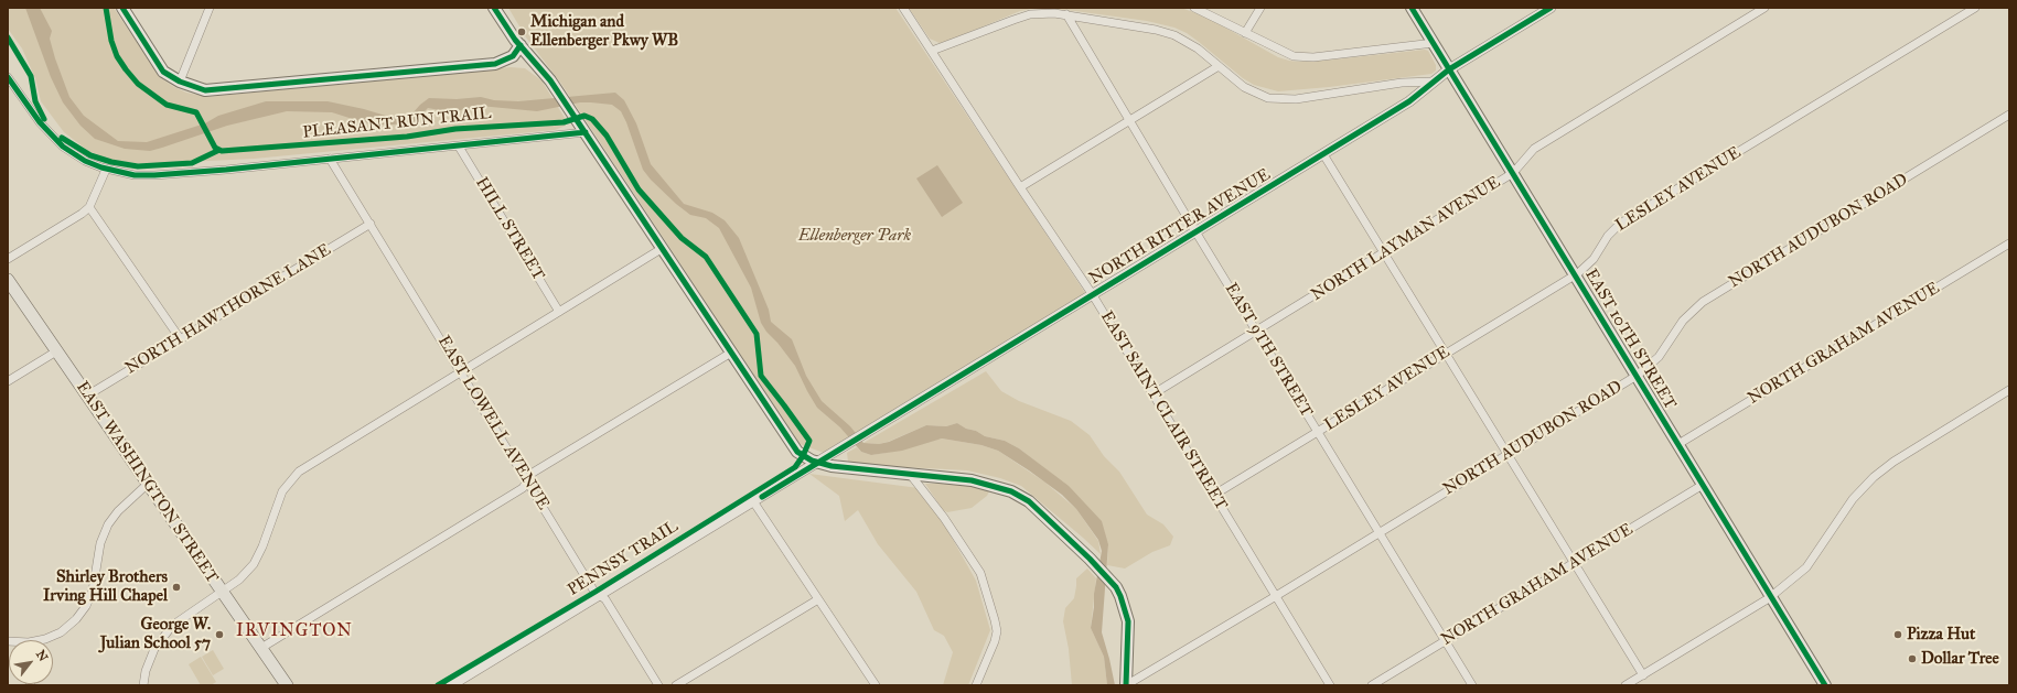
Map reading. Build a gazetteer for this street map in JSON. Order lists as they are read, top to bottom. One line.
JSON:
{"streets":{"main road":["EAST 10TH STREET","EAST WASHINGTON STREET"],"street":["LESLEY AVENUE","NORTH RITTER AVENUE","HILL STREET","NORTH AUDUBON ROAD","NORTH LAYMAN AVENUE","NORTH HAWTHORNE LANE","NORTH GRAHAM AVENUE","EAST 9TH STREET","EAST SAINT CLAIR STREET","EAST LOWELL AVENUE"],"cycle path":["PLEASANT RUN TRAIL"]},"crossings":[["LESLEY AVENUE","EAST 10TH STREET"],["LESLEY AVENUE","EAST 9TH STREET"],["LESLEY AVENUE","EAST SAINT CLAIR STREET"],["NORTH RITTER AVENUE","EAST 10TH STREET"],["NORTH RITTER AVENUE","EAST 9TH STREET"],["NORTH RITTER AVENUE","EAST SAINT CLAIR STREET"],["NORTH RITTER AVENUE","EAST LOWELL AVENUE"],["NORTH AUDUBON ROAD","EAST 10TH STREET"],["NORTH AUDUBON ROAD","EAST 9TH STREET"],["NORTH AUDUBON ROAD","EAST SAINT CLAIR STREET"],["NORTH LAYMAN AVENUE","EAST 10TH STREET"],["NORTH LAYMAN AVENUE","EAST 9TH STREET"],["NORTH LAYMAN AVENUE","EAST SAINT CLAIR STREET"],["NORTH HAWTHORNE LANE","EAST LOWELL AVENUE"],["NORTH HAWTHORNE LANE","EAST WASHINGTON STREET"],["EAST 10TH STREET","NORTH GRAHAM AVENUE"],["NORTH GRAHAM AVENUE","EAST 9TH STREET"]],"districts":["IRVINGTON"],"parks":["Ellenberger Park"],"places":["Michigan and Ellenberger Pkwy WB","Shirley Brothers Irving Hill Chapel","George W. Julian School 57","Pizza Hut","Dollar Tree"],"north":"top right"}
